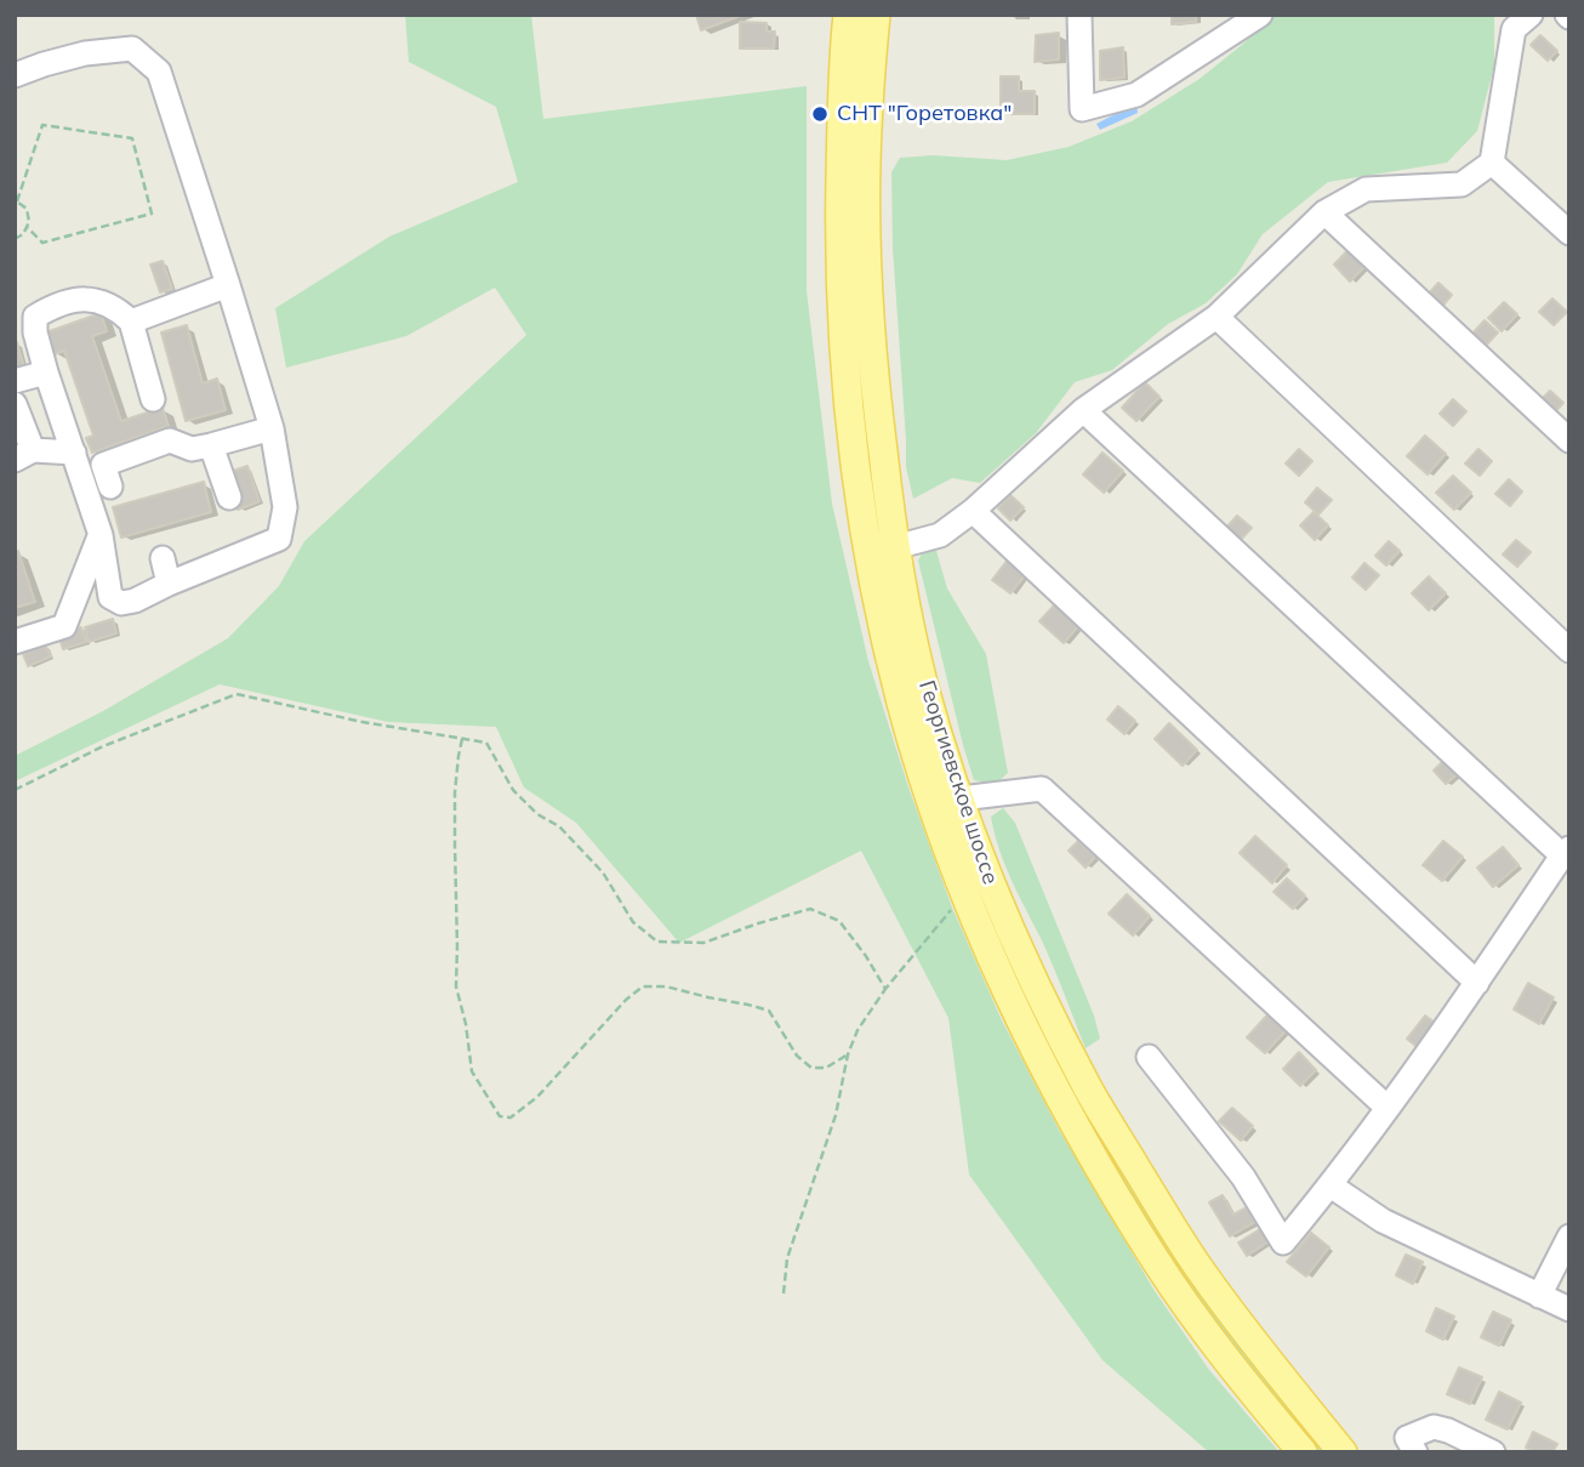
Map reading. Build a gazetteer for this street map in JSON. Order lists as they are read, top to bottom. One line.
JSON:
{"streets":{"main road":["Георгиевское шоссе"]},"places":["СНТ \"Горетовка\""]}
